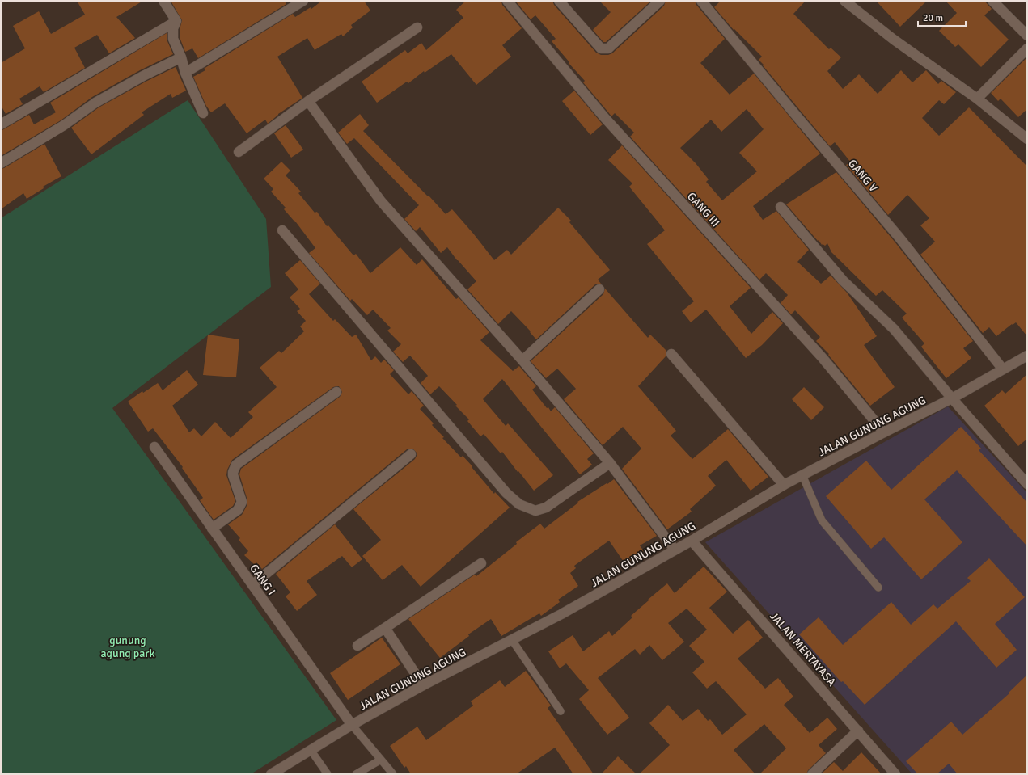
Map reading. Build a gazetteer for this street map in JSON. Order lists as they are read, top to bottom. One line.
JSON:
{"streets":{"street":["GANG V","GANG III","JALAN GUNUNG AGUNG","GANG I","JALAN MERTAYASA"]},"crossings":[["GANG V","JALAN GUNUNG AGUNG"],["GANG III","JALAN GUNUNG AGUNG"],["JALAN GUNUNG AGUNG","GANG I"],["JALAN GUNUNG AGUNG","JALAN MERTAYASA"]],"parks":["gunung agung park"],"scale_bar":"20 m"}
